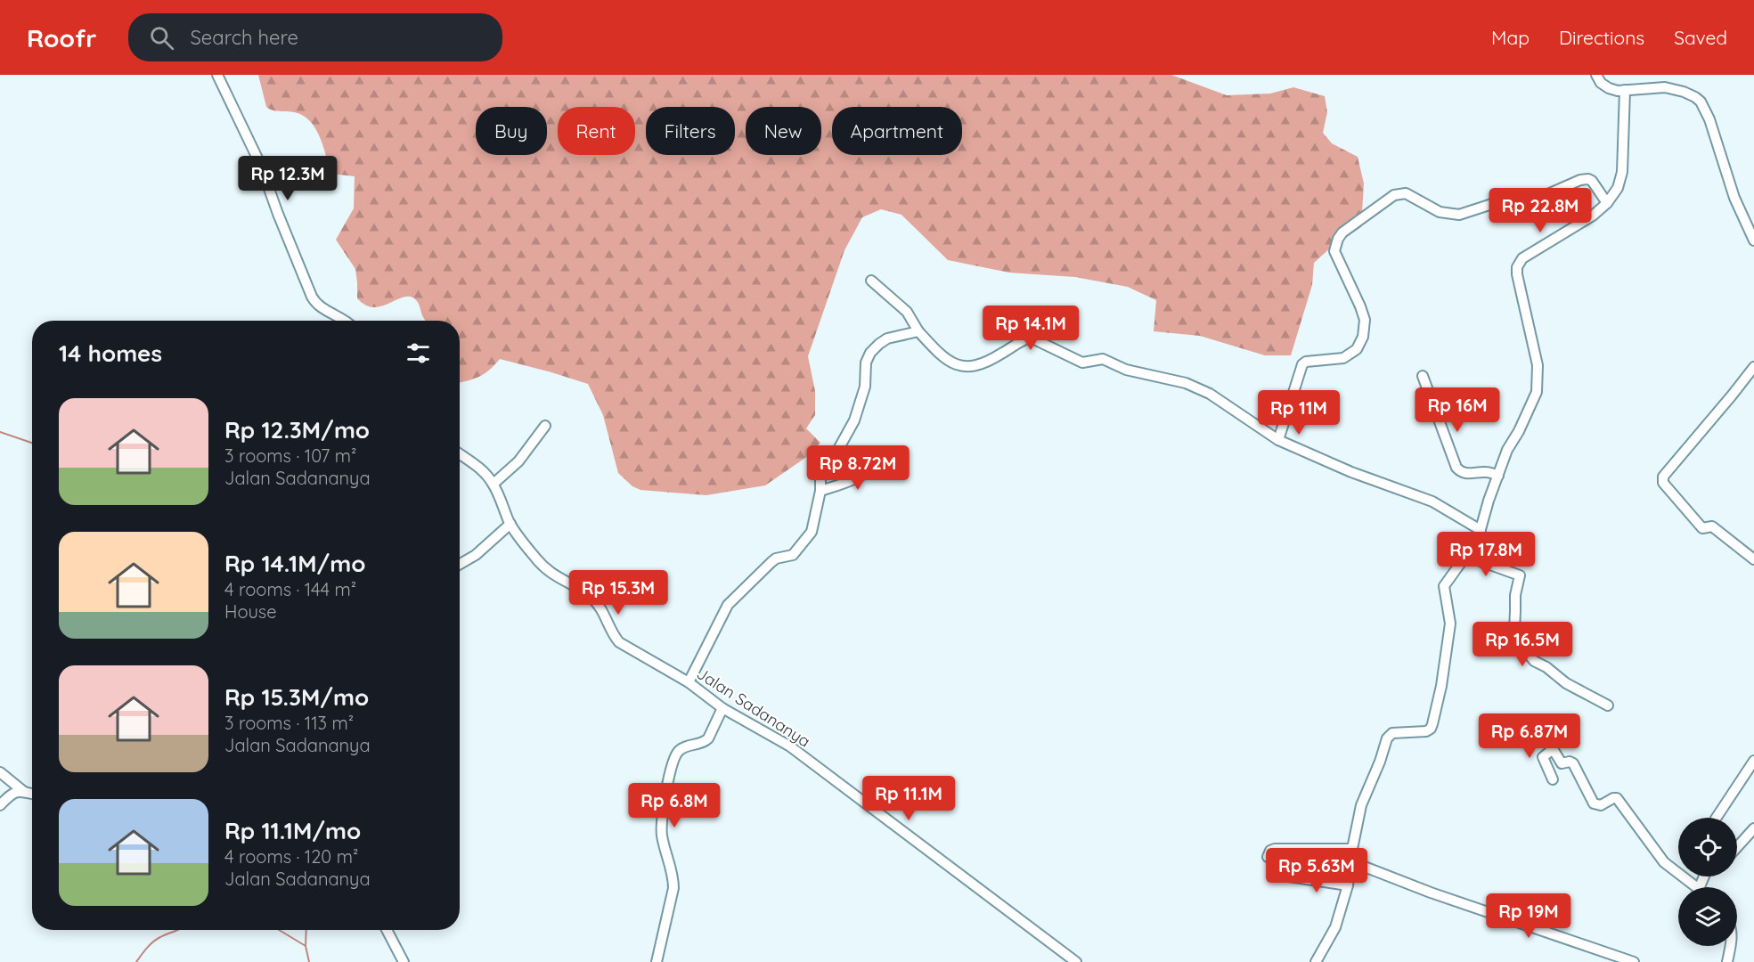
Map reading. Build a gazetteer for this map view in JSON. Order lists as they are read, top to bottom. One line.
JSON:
{"streets":{"street":["Jalan Sadananya"]},"page":{"header":"Roofr","search":"Search here","nav":["Map","Directions","Saved"],"chip":["Buy","Rent","Filters","New","Apartment"],"price":["Rp 12.3M","Rp 22.8M","Rp 14.1M","Rp 16M","Rp 11M","Rp 8.72M","Rp 17.8M","Rp 15.3M","Rp 16.5M","Rp 6.87M","Rp 11.1M","Rp 6.8M","Rp 5.63M","Rp 19M"],"heading":"14 homes","list":[{"name":"Rp 12.3M/mo","note":"3 rooms · 107 m² · Jalan Sadananya"},{"name":"Rp 14.1M/mo","note":"4 rooms · 144 m² · House"},{"name":"Rp 15.3M/mo","note":"3 rooms · 113 m² · Jalan Sadananya"},{"name":"Rp 11.1M/mo","note":"4 rooms · 120 m² · Jalan Sadananya"}]}}
